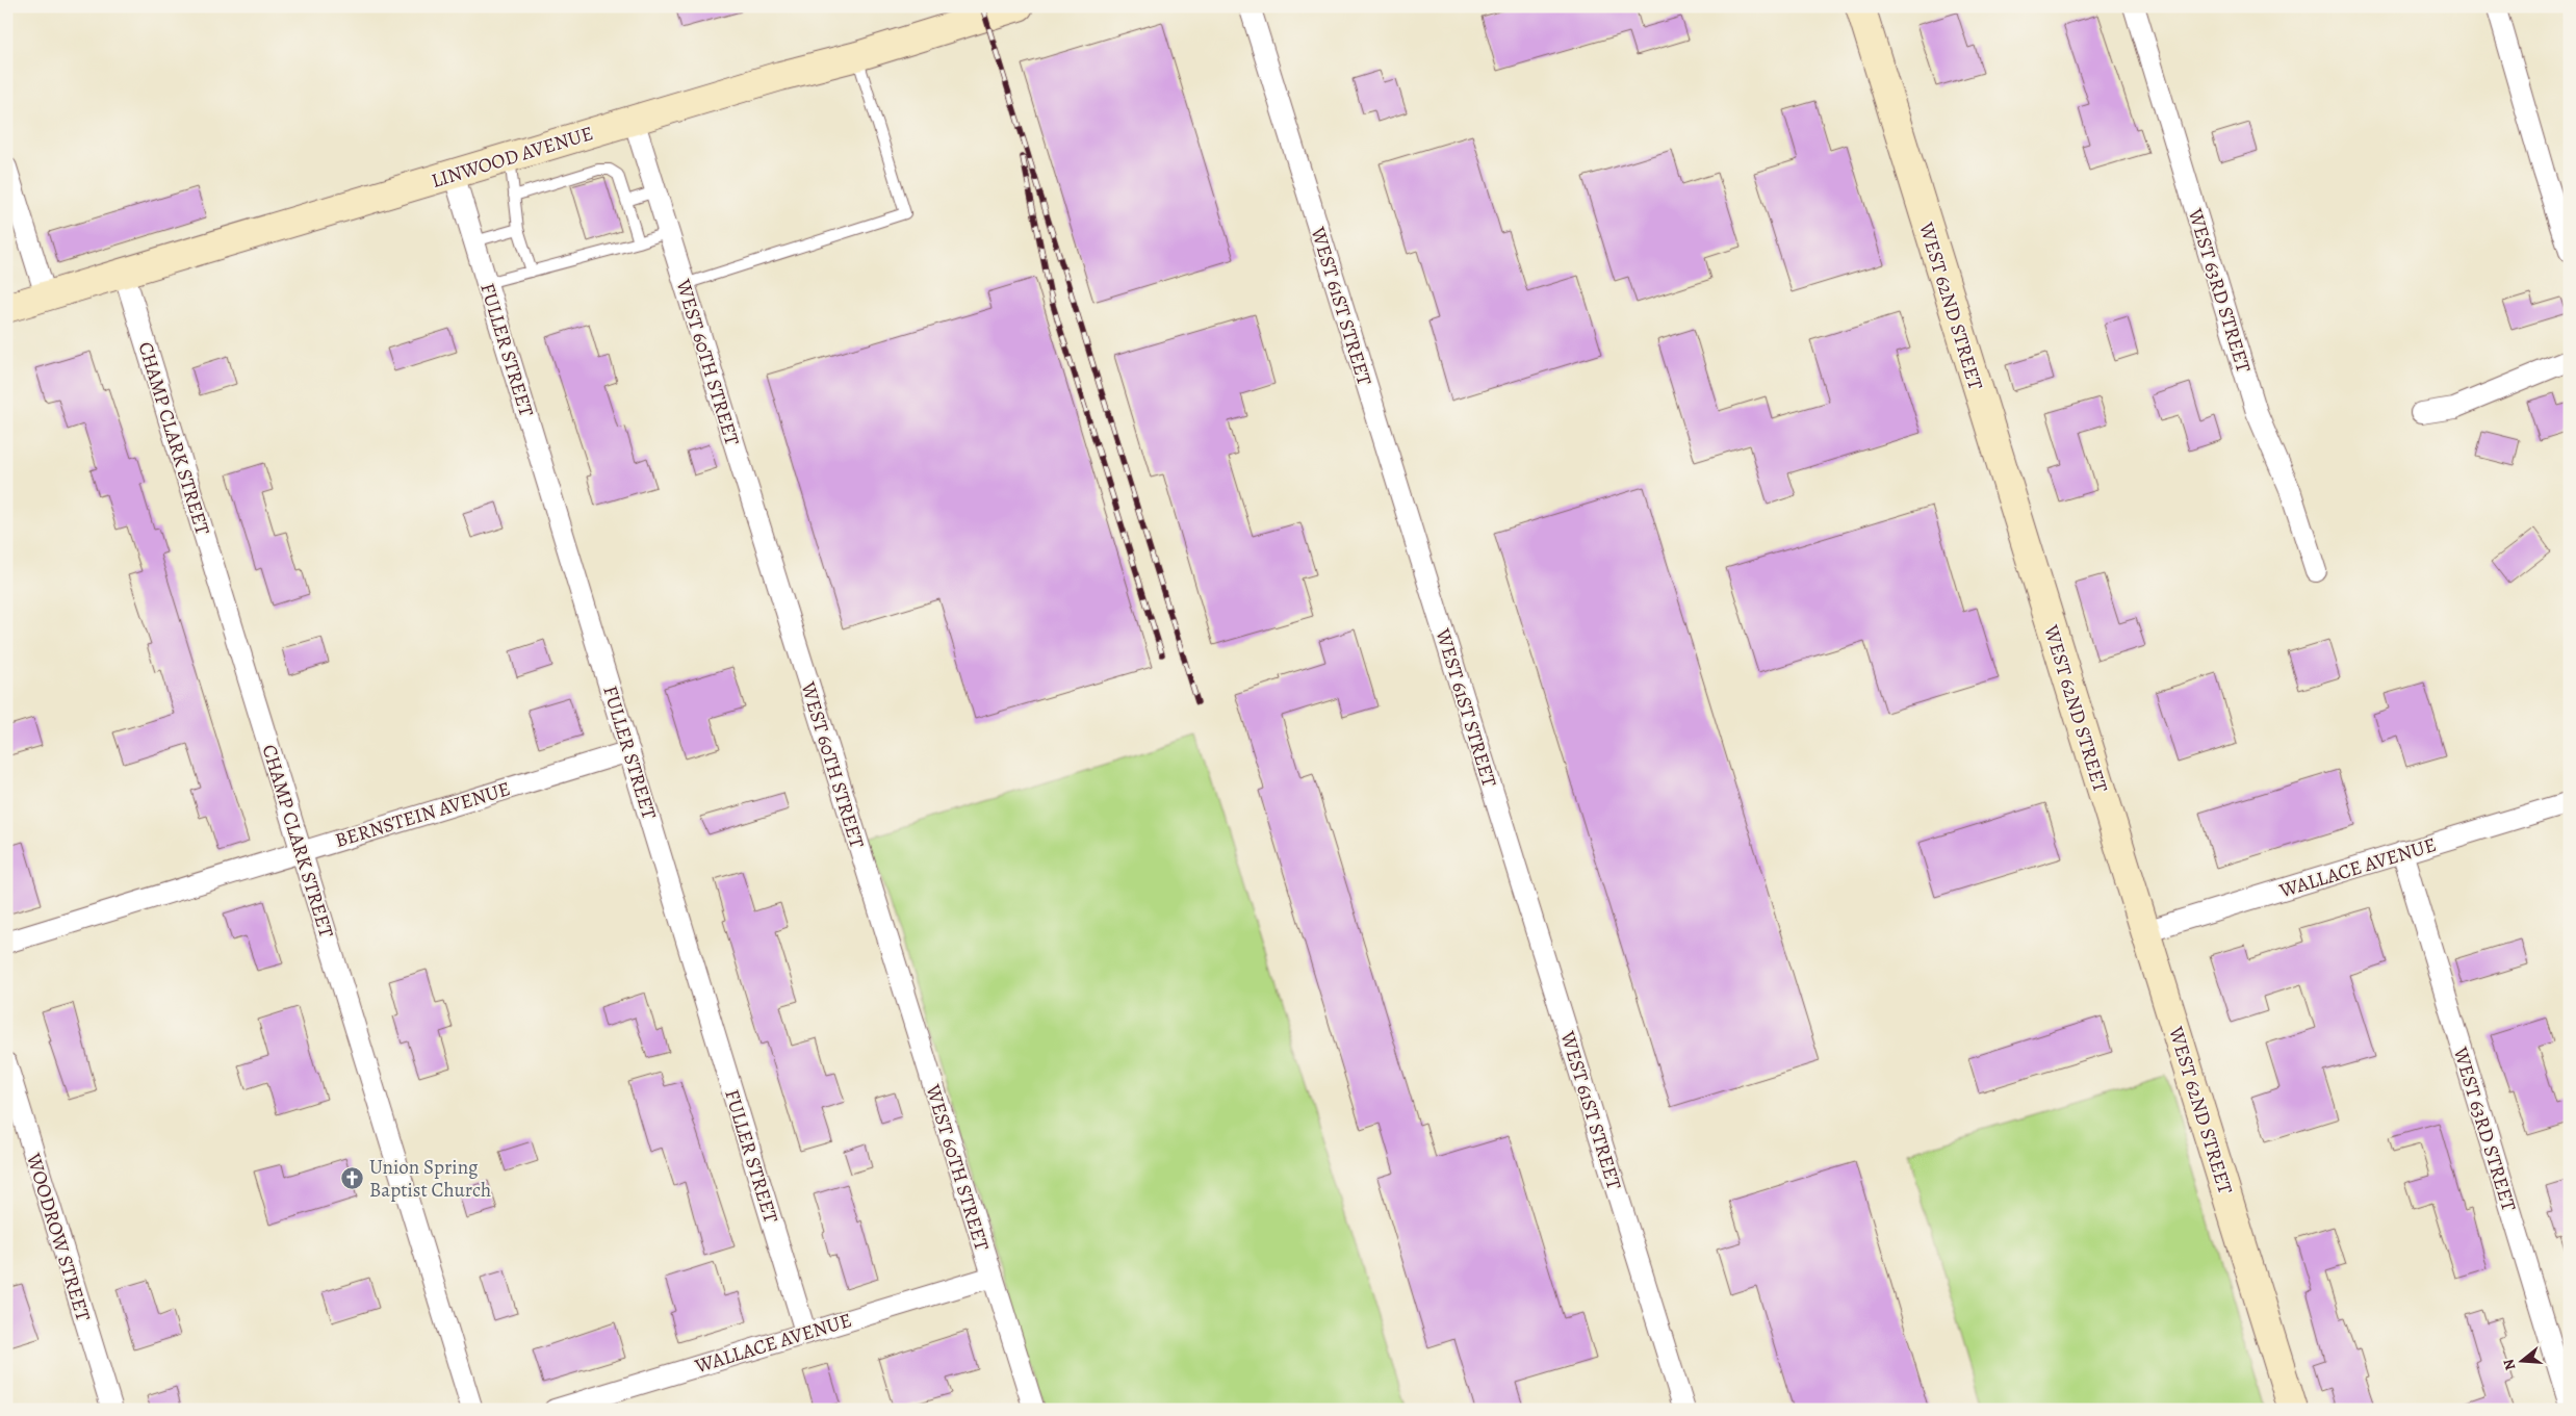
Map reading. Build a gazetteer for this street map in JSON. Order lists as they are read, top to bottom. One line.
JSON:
{"streets":{"street":["LINWOOD AVENUE","WEST 63RD STREET","WEST 61ST STREET","WEST 62ND STREET","FULLER STREET","WEST 60TH STREET","CHAMP CLARK STREET","BERNSTEIN AVENUE","WALLACE AVENUE","WOODROW STREET"]},"crossings":[["LINWOOD AVENUE","FULLER STREET"],["LINWOOD AVENUE","WEST 60TH STREET"],["LINWOOD AVENUE","CHAMP CLARK STREET"],["WEST 63RD STREET","WALLACE AVENUE"],["WEST 62ND STREET","WALLACE AVENUE"],["FULLER STREET","BERNSTEIN AVENUE"],["FULLER STREET","WALLACE AVENUE"],["WEST 60TH STREET","WALLACE AVENUE"],["CHAMP CLARK STREET","BERNSTEIN AVENUE"]],"places":{"church":["Union Spring Baptist Church"]},"north":"left"}
